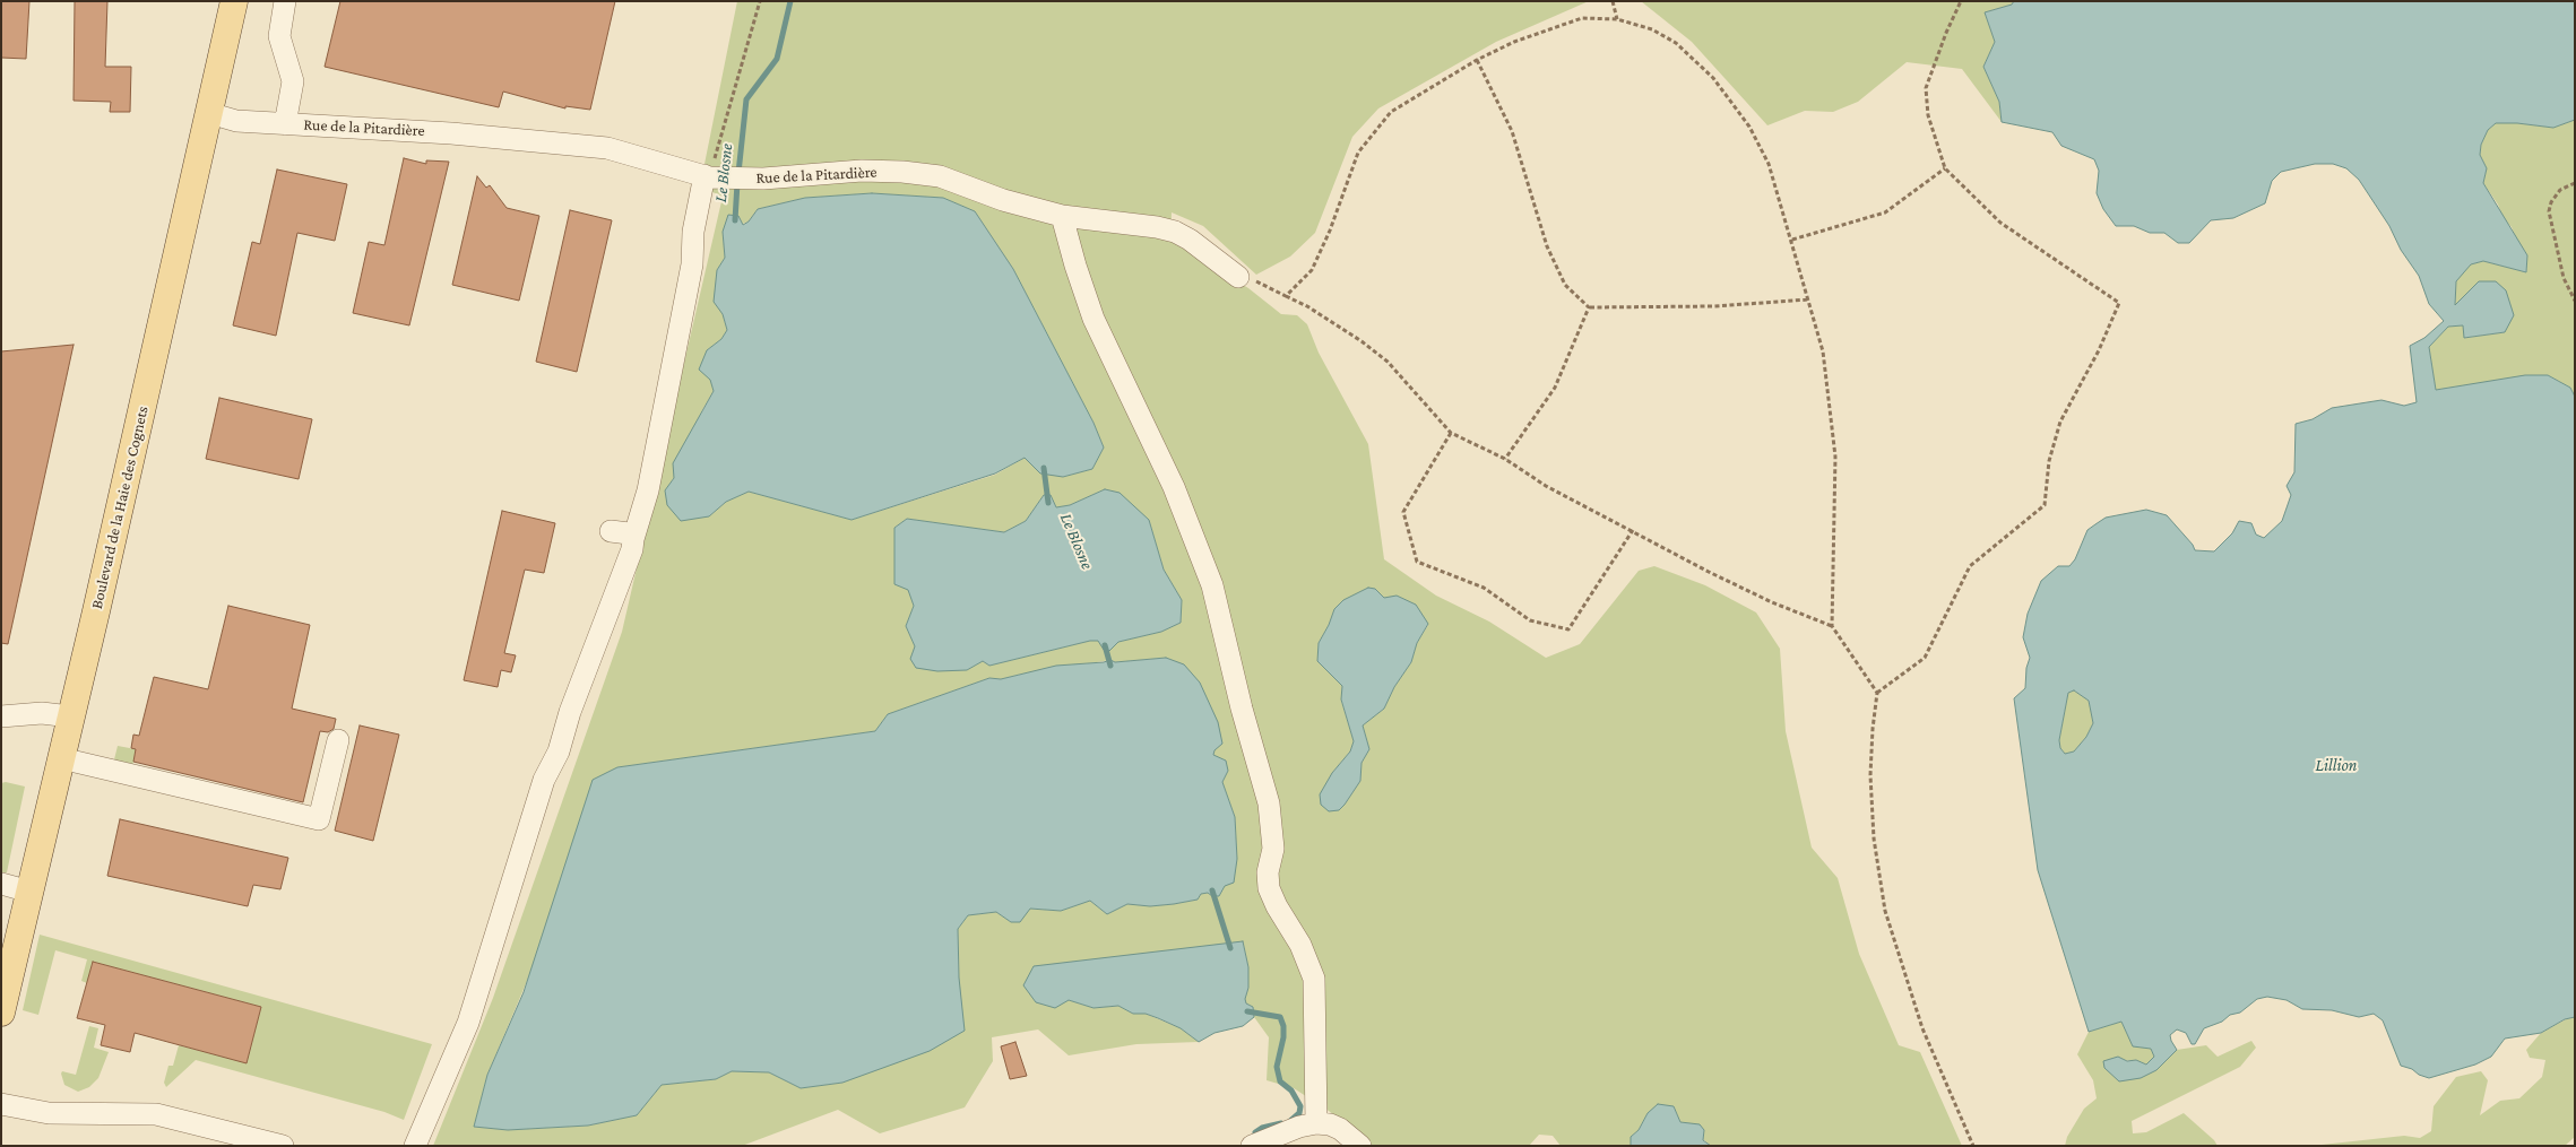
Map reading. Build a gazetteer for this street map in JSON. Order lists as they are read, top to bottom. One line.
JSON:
{"streets":{"main road":["Boulevard de la Haie des Cognets"],"street":["Rue de la Pitardière"]},"crossings":[["Rue de la Pitardière","Boulevard de la Haie des Cognets"]],"water":["Le Blosne","Lillion"]}
